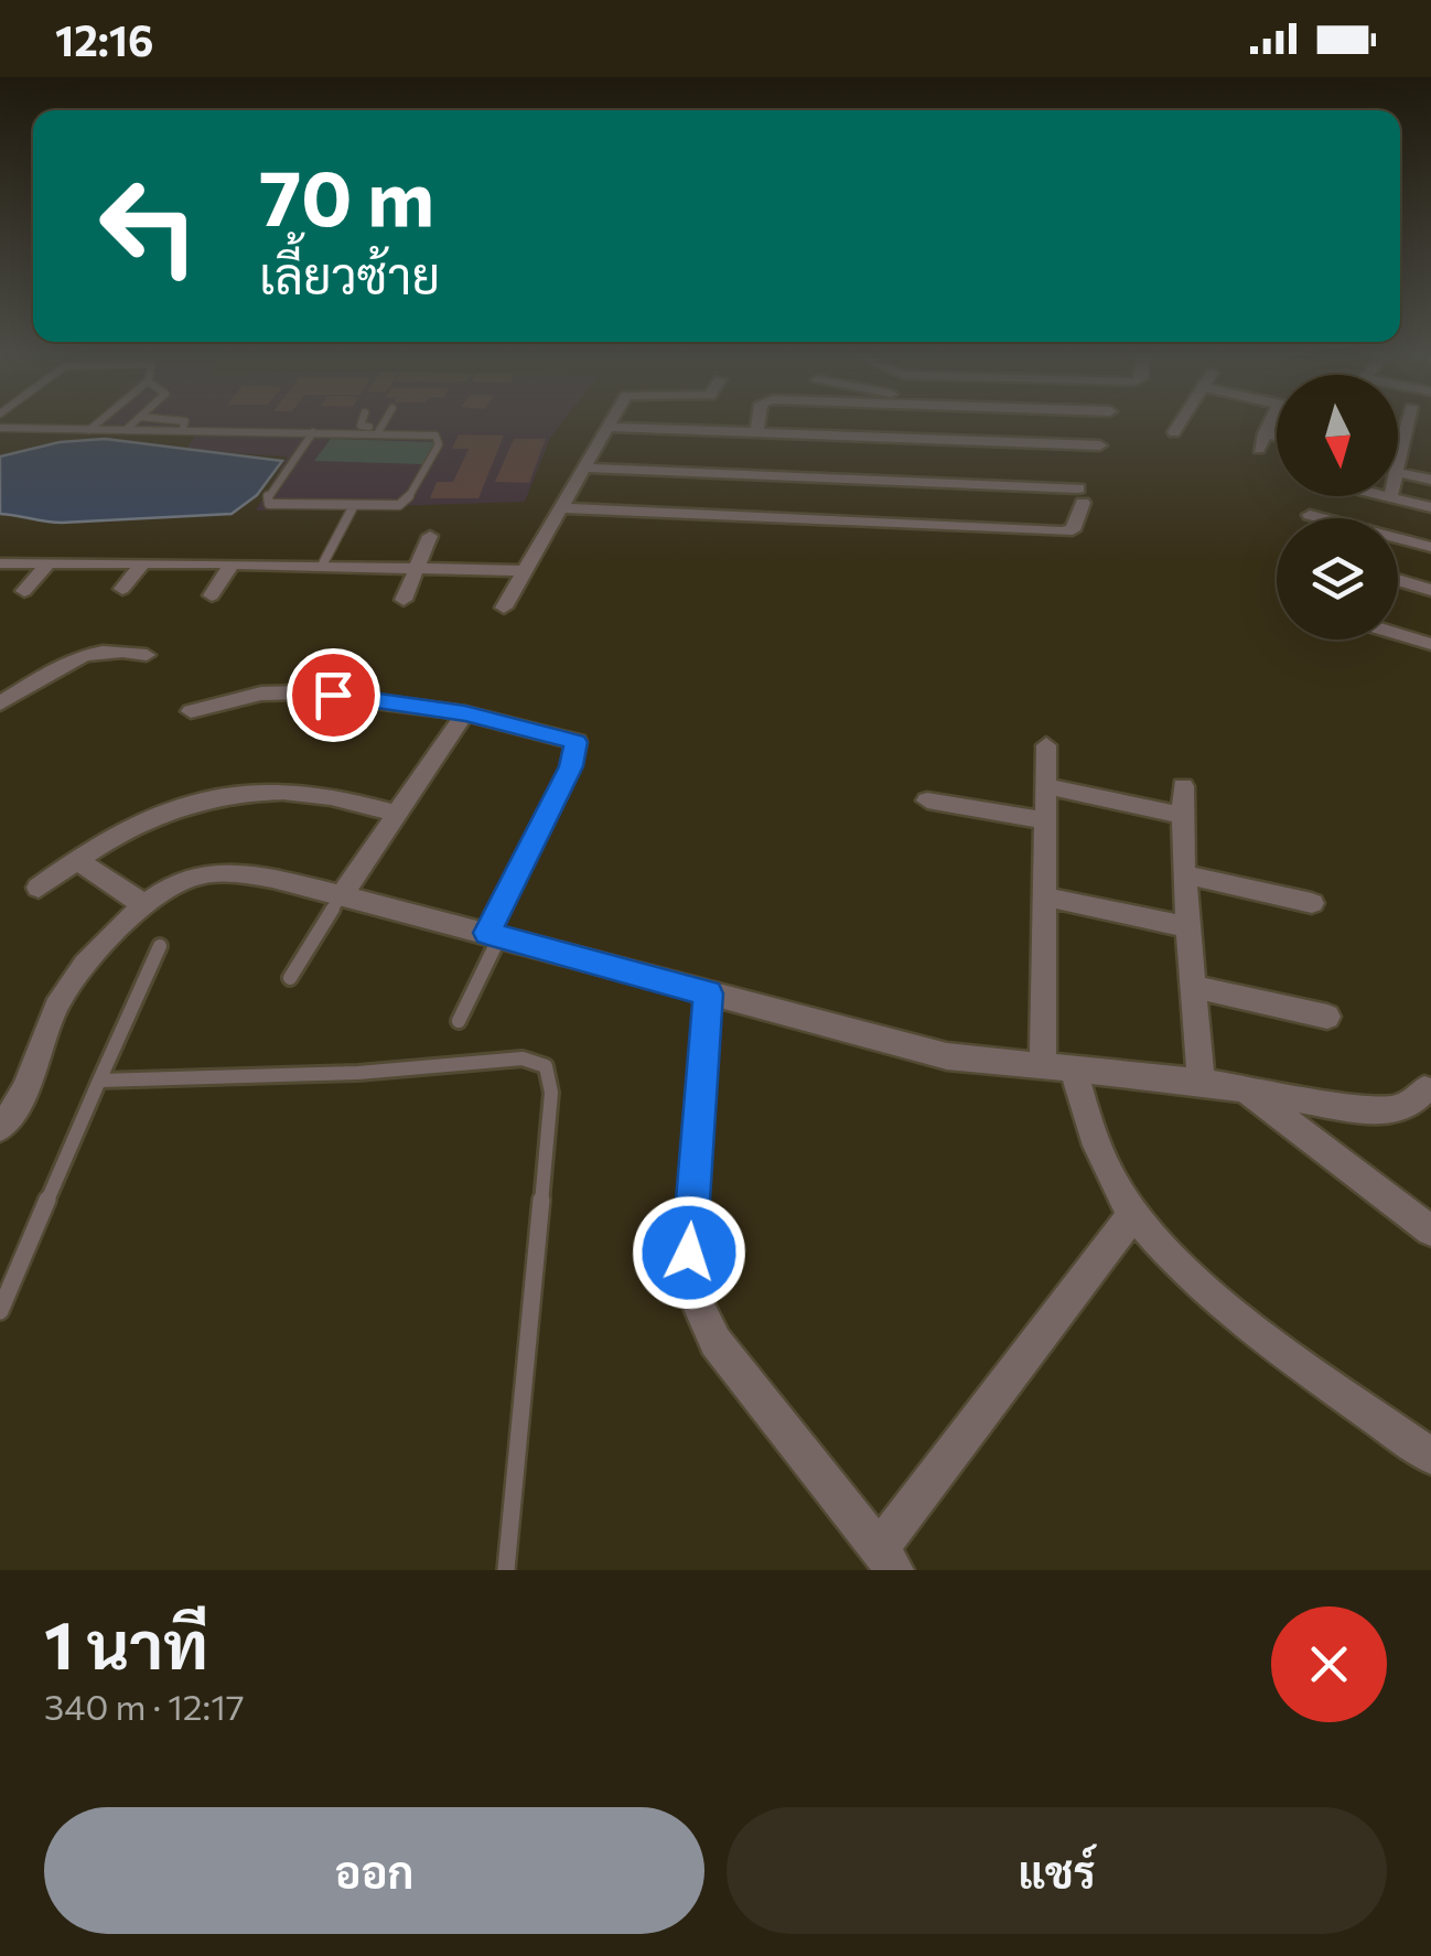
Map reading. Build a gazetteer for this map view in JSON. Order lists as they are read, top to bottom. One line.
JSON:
{"north":"bottom","page":{"status":"12:16","turn":["70 m","เลี้ยวซ้าย"],"heading":["1 นาที","340 m · 12:17"],"buttons":["ออก","แชร์"]}}
